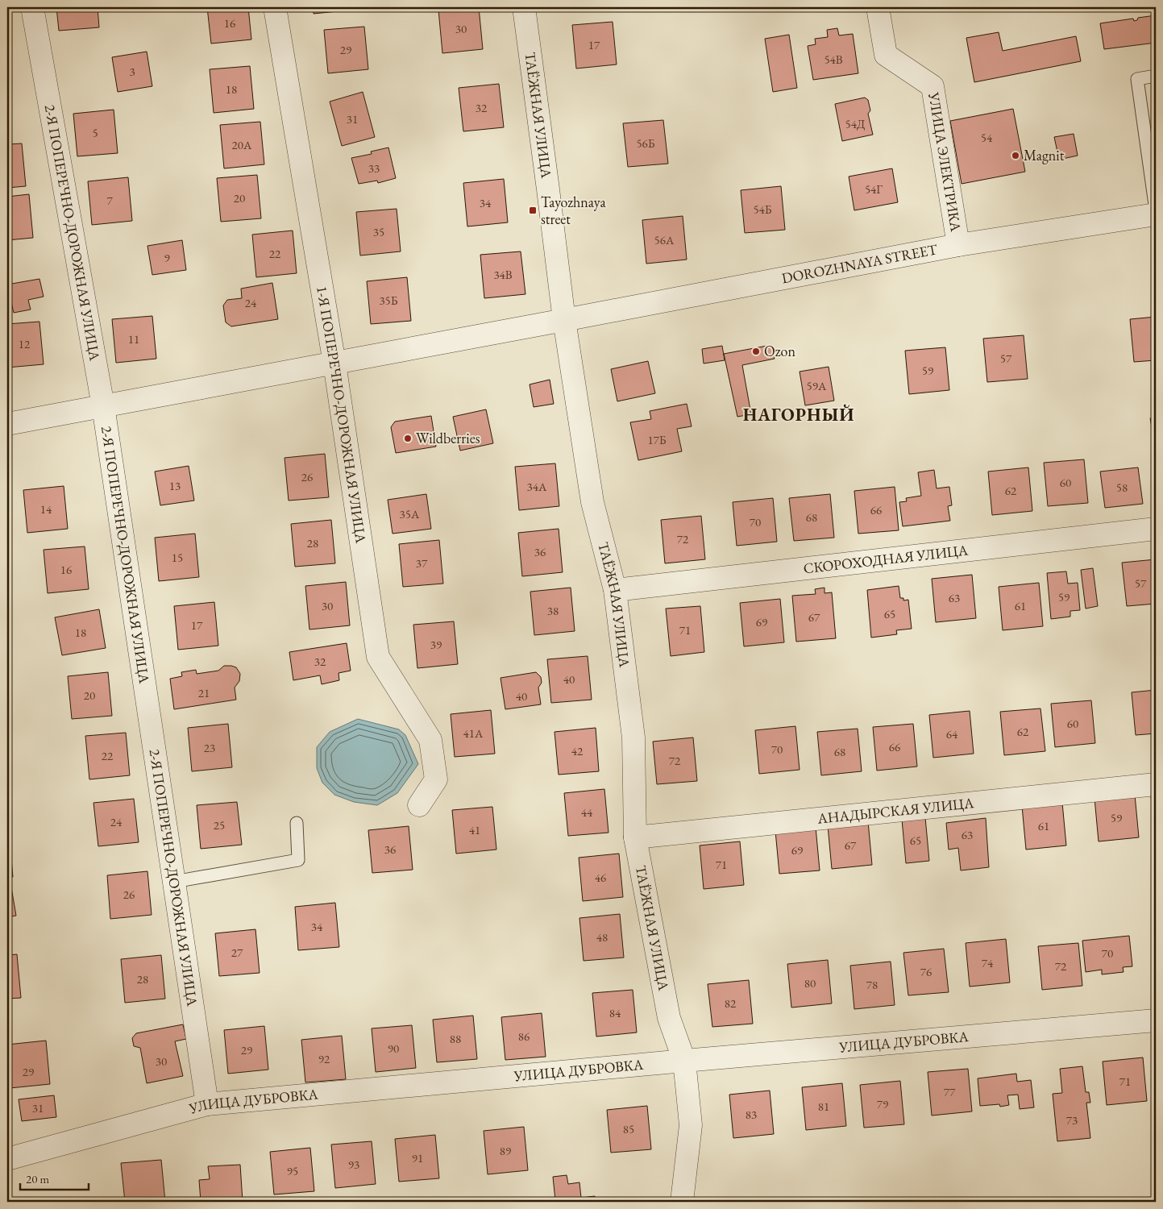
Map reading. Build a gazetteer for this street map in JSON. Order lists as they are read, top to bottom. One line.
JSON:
{"streets":{"street":["ТАЁЖНАЯ УЛИЦА","УЛИЦА ЭЛЕКТРИКА","2-Я ПОПЕРЕЧНО-ДОРОЖНАЯ УЛИЦА","DOROZHNAYA STREET","1-Я ПОПЕРЕЧНО-ДОРОЖНАЯ УЛИЦА","СКОРОХОДНАЯ УЛИЦА","АНАДЫРСКАЯ УЛИЦА","УЛИЦА ДУБРОВКА"]},"crossings":[["ТАЁЖНАЯ УЛИЦА","DOROZHNAYA STREET"],["ТАЁЖНАЯ УЛИЦА","СКОРОХОДНАЯ УЛИЦА"],["ТАЁЖНАЯ УЛИЦА","АНАДЫРСКАЯ УЛИЦА"],["ТАЁЖНАЯ УЛИЦА","УЛИЦА ДУБРОВКА"],["УЛИЦА ЭЛЕКТРИКА","DOROZHNAYA STREET"],["2-Я ПОПЕРЕЧНО-ДОРОЖНАЯ УЛИЦА","DOROZHNAYA STREET"],["2-Я ПОПЕРЕЧНО-ДОРОЖНАЯ УЛИЦА","УЛИЦА ДУБРОВКА"],["DOROZHNAYA STREET","1-Я ПОПЕРЕЧНО-ДОРОЖНАЯ УЛИЦА"]],"districts":["НАГОРНЫЙ"],"places":{"other":["Magnit","Ozon","Wildberries"],"transit":["Tayozhnaya street"]},"house_numbers":["16","30","17","29","54В","3","18","32","31","54Д","5","54","56Б","20А","33","54Г","20","7","34","54Б","35","56А","22","9","34В","35Б","24","11","12","57","59","59А","17Б","26","60","13","34А","58","62","14","66","35А","68","70","72","28","36","15","37","16","57","59","63","30","61","38","65","67","69","17","71","18","39","32","40","21","20","40","60","62","41А","64","66","23","70","42","68","22","72","44","59","24","25","61","41","63","65","67","36","69","71","46","26","34","48","27","70","74","72","76","28","80","78","82","84","86","88","90","29","92","30","29","71","77","79","81","31","83","73","85","89","91","93","95"],"scale_bar":"20 m"}
